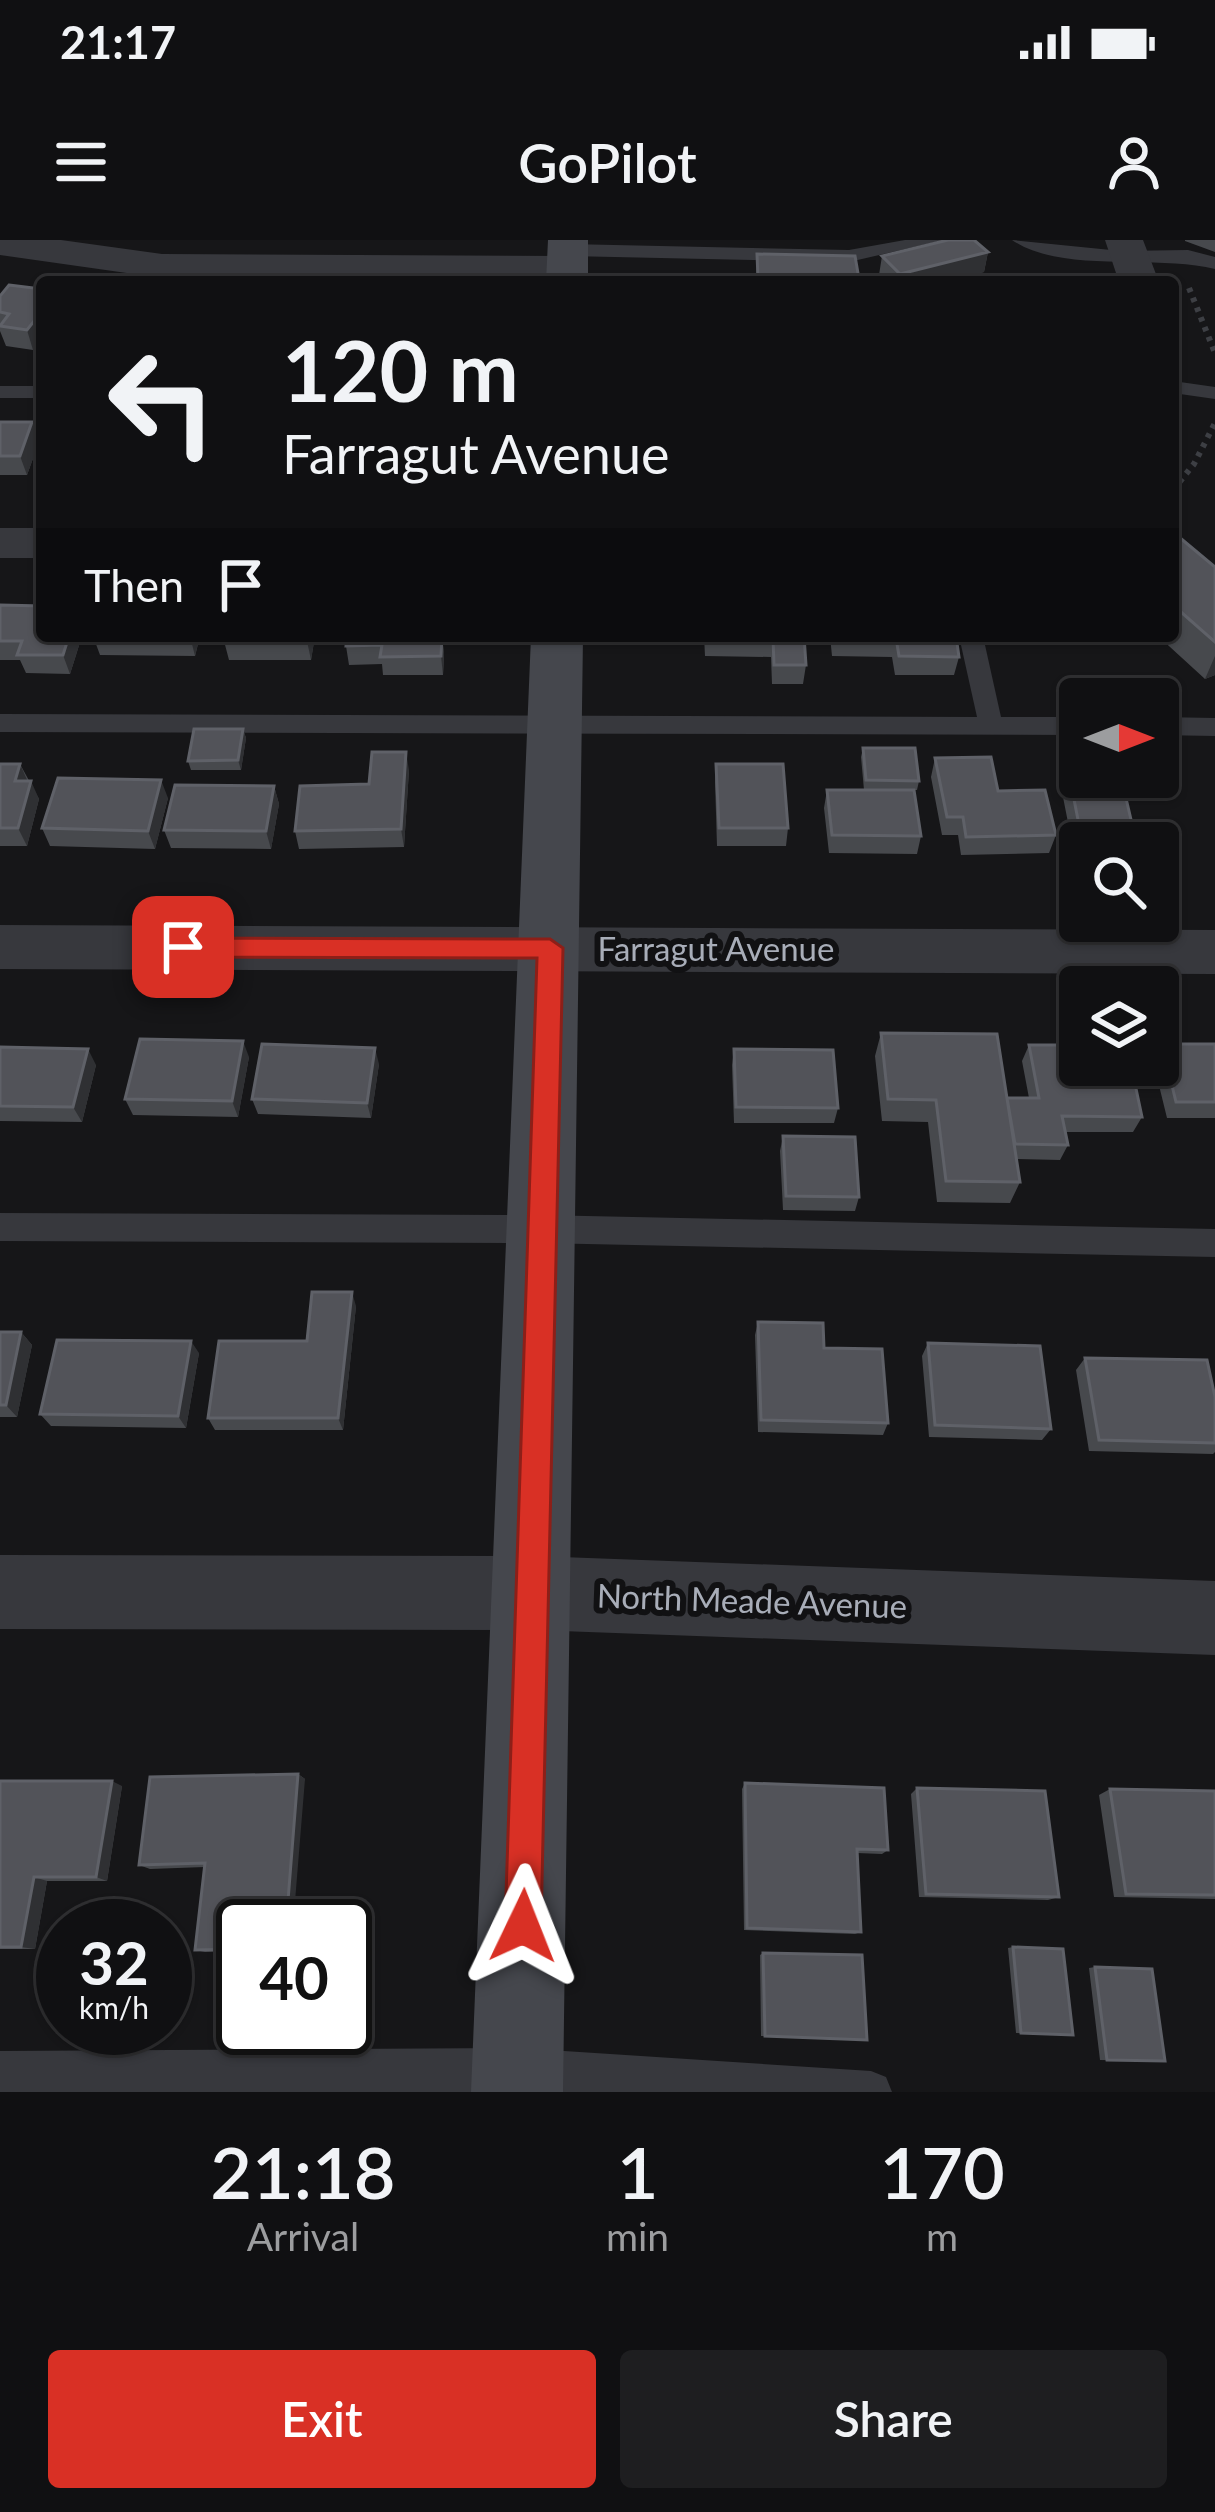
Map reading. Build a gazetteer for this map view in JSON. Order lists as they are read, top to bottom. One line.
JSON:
{"streets":{"street":["Farragut Avenue","North Meade Avenue"]},"north":"right","page":{"status":"21:17","header":"GoPilot","turn":["120 m","Farragut Avenue"],"then":"Then","speed":"32 km/h","limit":"40","eta":["21:18","Arrival","1","min","170","m"],"buttons":["Exit","Share"]}}
